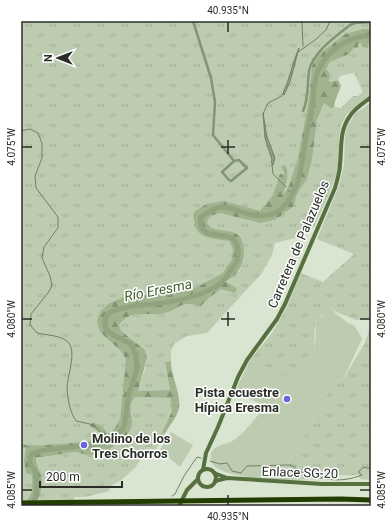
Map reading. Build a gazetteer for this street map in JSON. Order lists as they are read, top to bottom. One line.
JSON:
{"streets":{"street":["Carretera de Palazuelos","Enlace SG-20"]},"crossings":[["Carretera de Palazuelos","Enlace SG-20"]],"water":["Río Eresma"],"places":["Pista ecuestre Hípica Eresma","Molino de los Tres Chorros"],"scale_bar":"200 m","north":"left","coordinates":["40.935°N","4.075°W","4.080°W","4.085°W"]}
